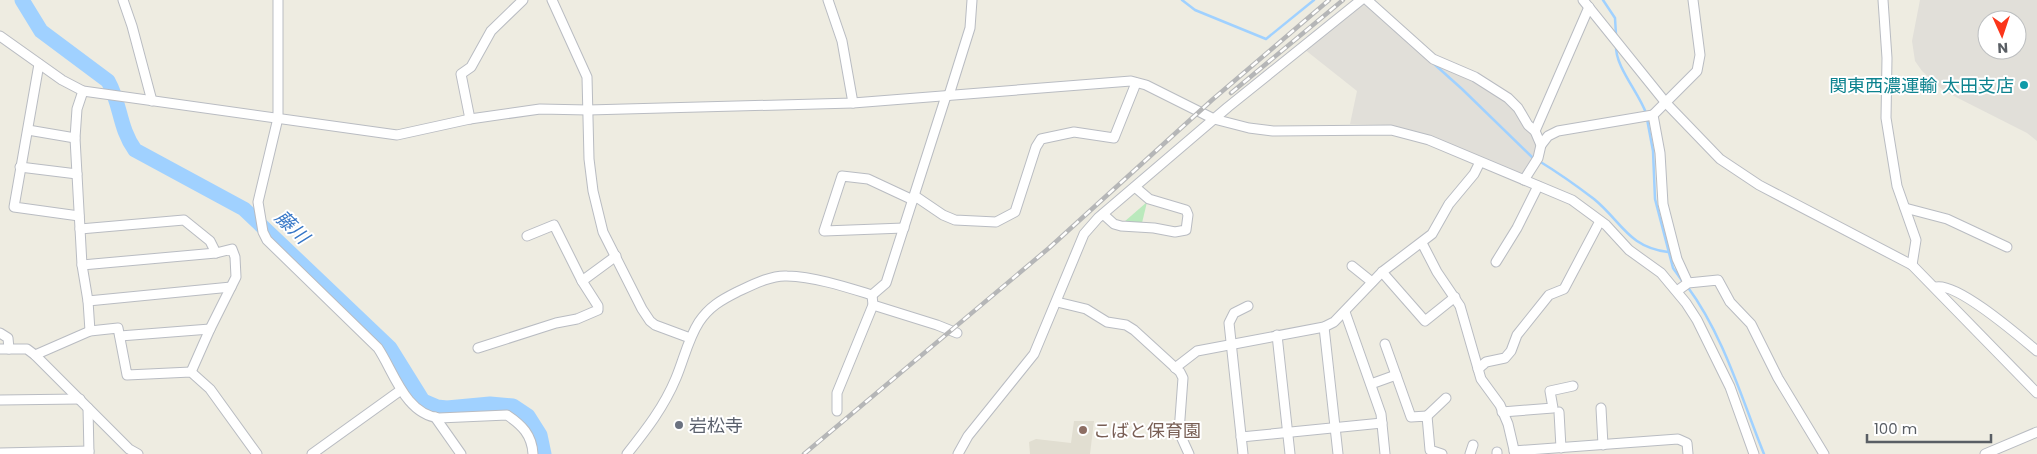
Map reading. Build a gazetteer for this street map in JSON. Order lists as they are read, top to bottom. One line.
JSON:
{"water":["藤川"],"places":["関東西濃運輸 太田支店","岩松寺","こばと保育園"],"scale_bar":"100 m","north":"bottom"}
